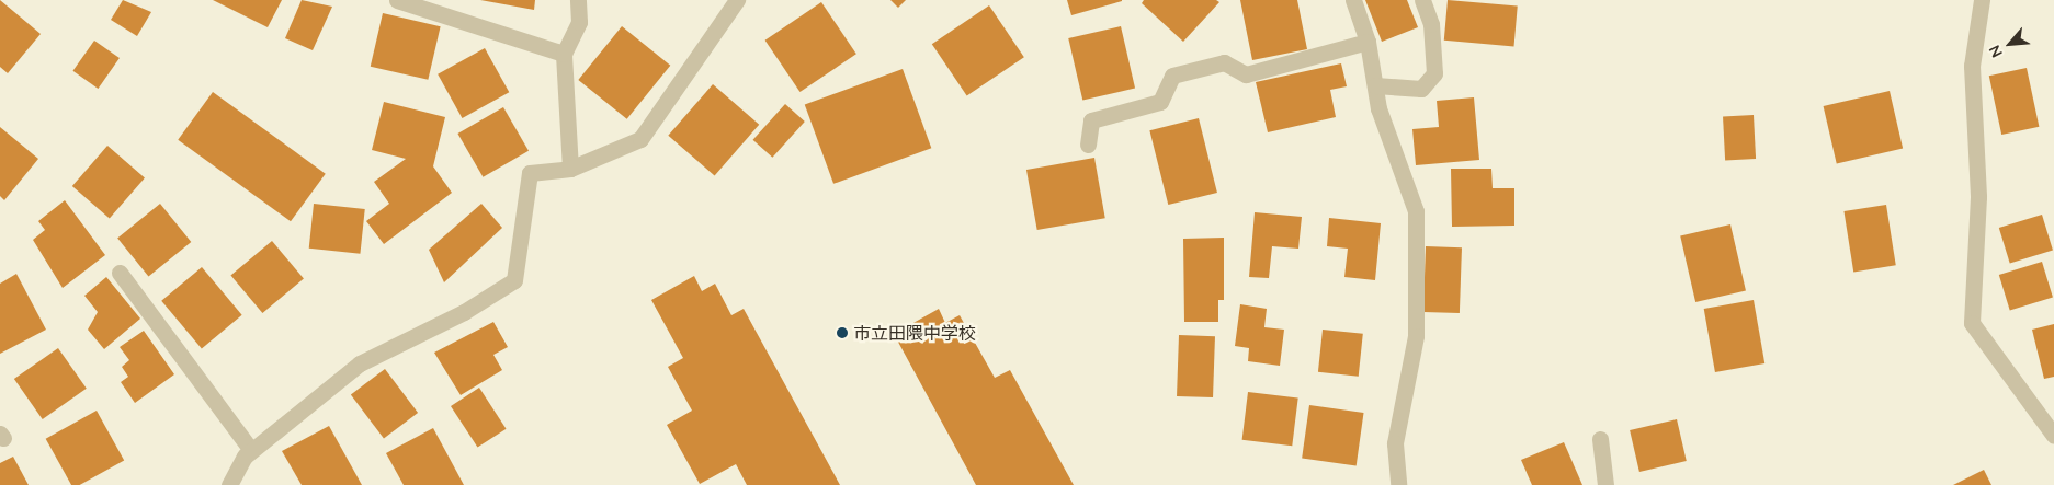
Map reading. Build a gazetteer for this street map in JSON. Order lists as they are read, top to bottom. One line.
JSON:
{"places":["市立田隈中学校"],"north":"bottom left"}
